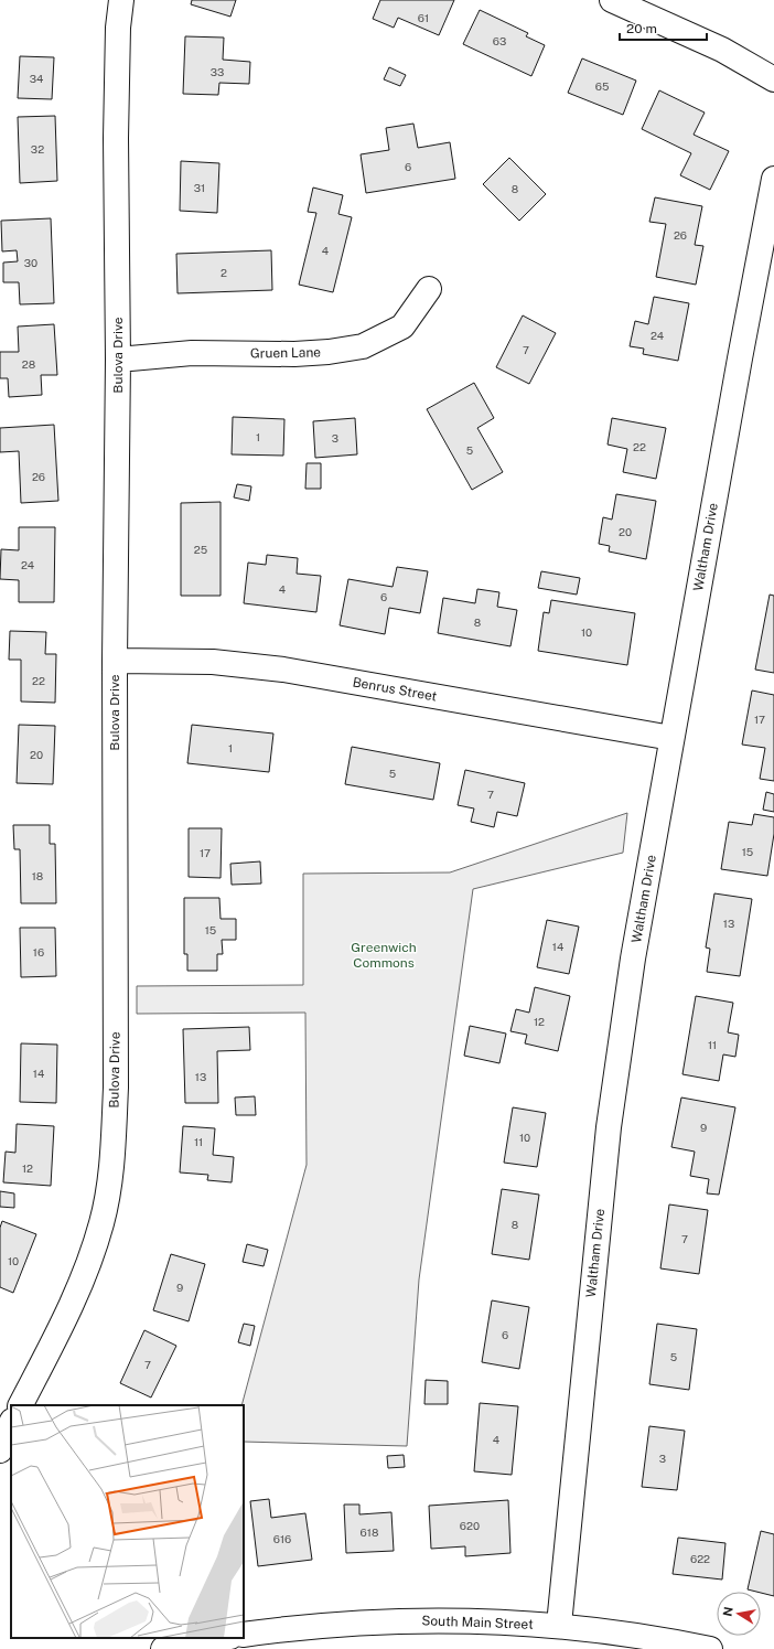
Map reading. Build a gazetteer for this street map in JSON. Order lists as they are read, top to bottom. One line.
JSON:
{"streets":{"street":["Gruen Lane","Bulova Drive","Waltham Drive","Benrus Street","South Main Street"]},"crossings":[["Gruen Lane","Bulova Drive"],["Bulova Drive","Benrus Street"],["Waltham Drive","Benrus Street"],["Waltham Drive","South Main Street"]],"parks":["Greenwich Commons"],"house_numbers":["61","63","33","34","65","32","6","31","8","26","4","30","2","24","7","28","1","3","22","5","26","20","25","24","4","6","8","10","22","17","1","20","5","7","15","17","18","13","15","14","16","12","11","14","13","9","10","11","12","8","7","10","9","6","5","7","4","3","620","618","616","622"],"scale_bar":"20 m","north":"left"}
